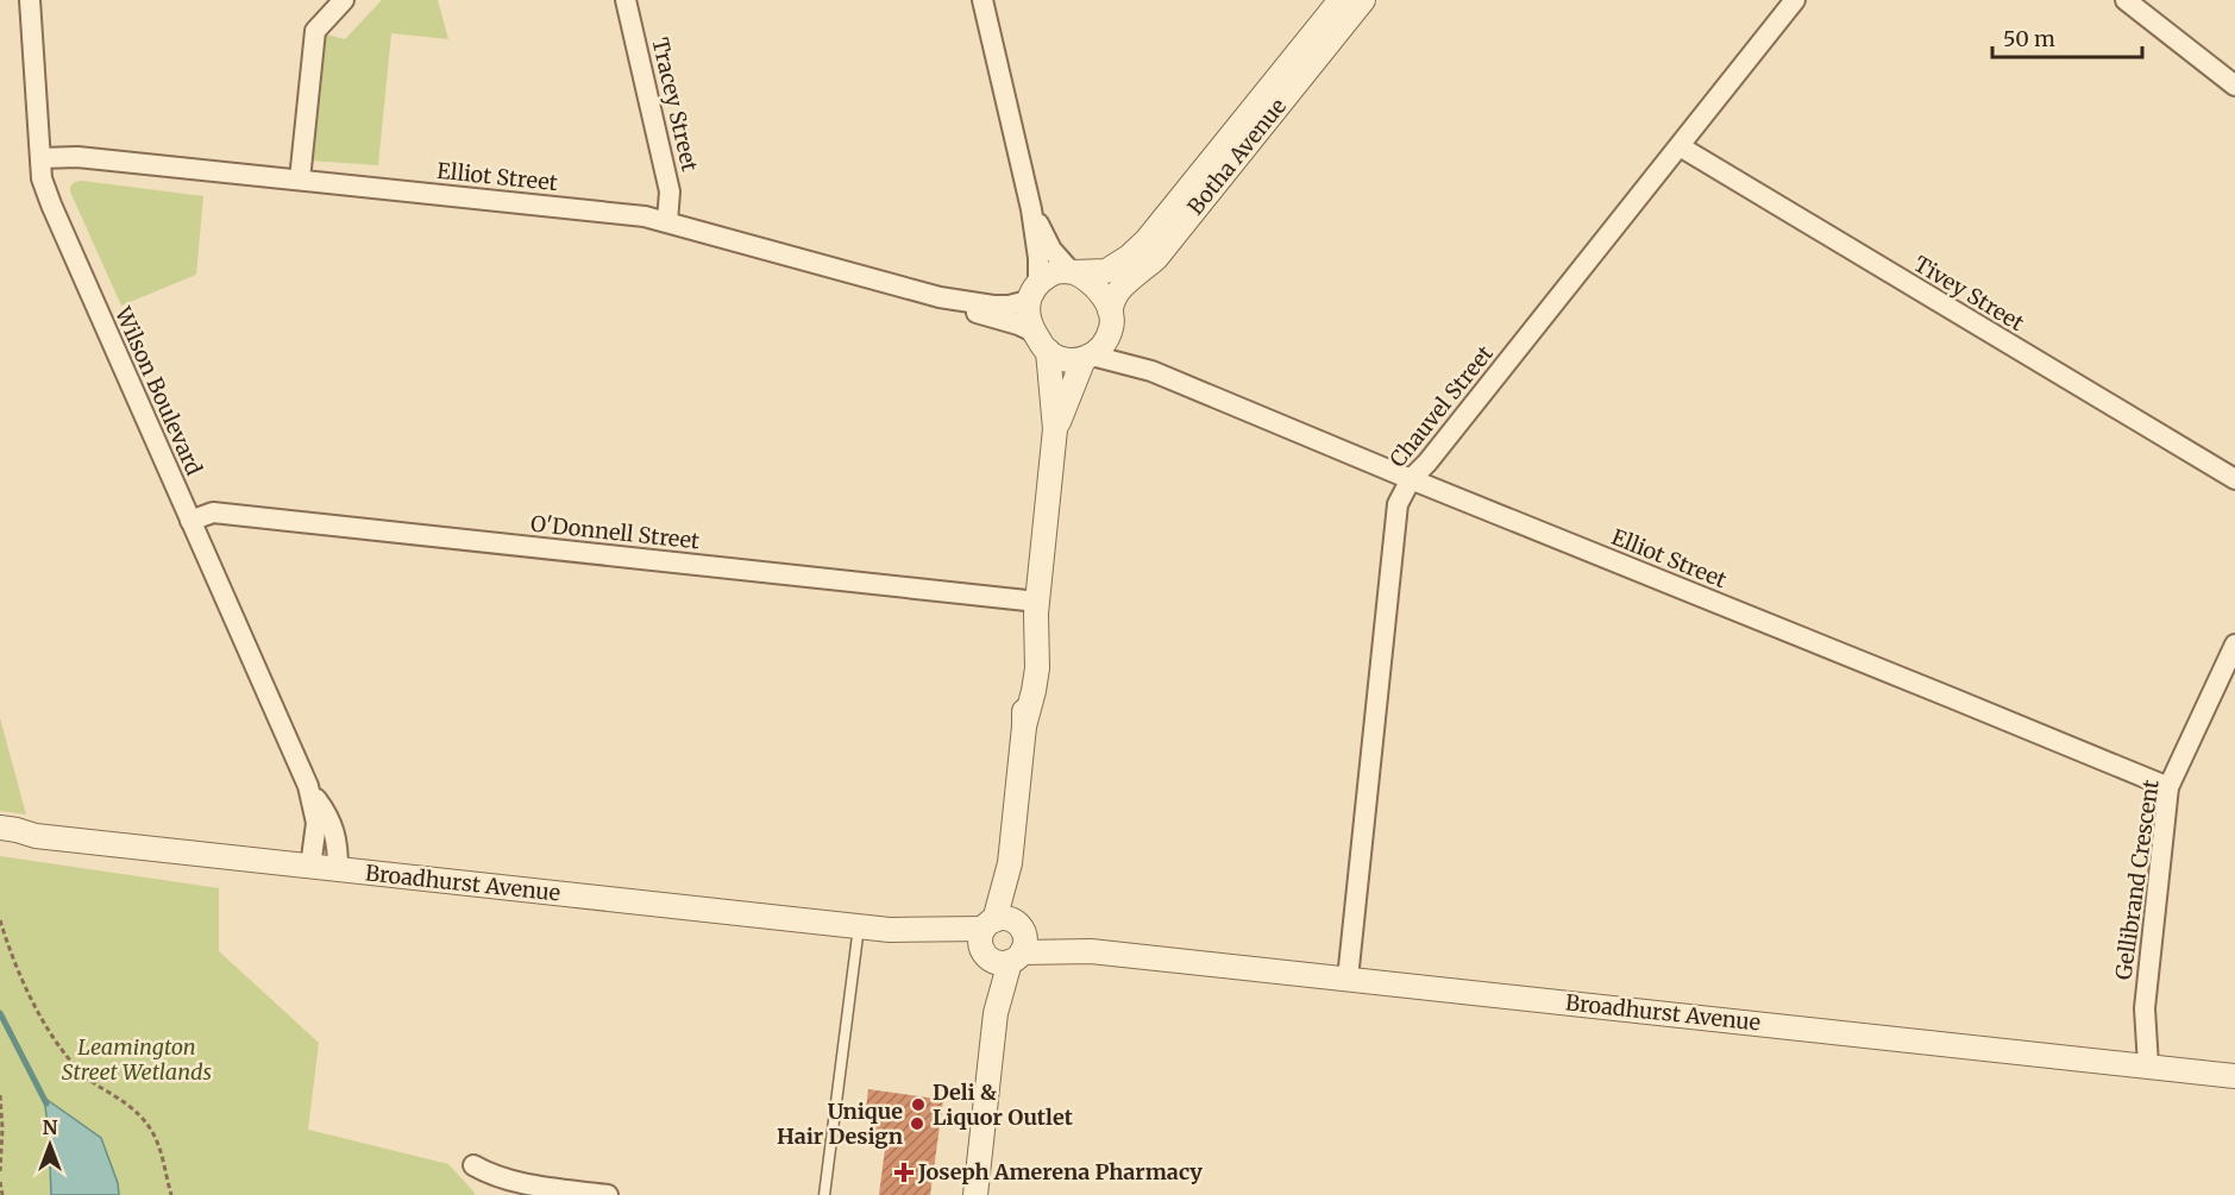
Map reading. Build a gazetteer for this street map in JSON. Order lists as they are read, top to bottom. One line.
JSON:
{"streets":{"street":["Tracey Street","Botha Avenue","Elliot Street","Tivey Street","Wilson Boulevard","Chauvel Street","O'Donnell Street","Gellibrand Crescent","Broadhurst Avenue"]},"crossings":[["Tracey Street","Elliot Street"],["Botha Avenue","Elliot Street"],["Elliot Street","Wilson Boulevard"],["Elliot Street","Chauvel Street"],["Elliot Street","Gellibrand Crescent"],["Tivey Street","Chauvel Street"],["Wilson Boulevard","O'Donnell Street"],["Wilson Boulevard","Broadhurst Avenue"],["Chauvel Street","Broadhurst Avenue"],["Gellibrand Crescent","Broadhurst Avenue"]],"parks":["Leamington Street Wetlands"],"places":{"other":["Deli & Liquor Outlet","Unique Hair Design"],"health":["Joseph Amerena Pharmacy"]},"scale_bar":"50 m","north":"top"}
